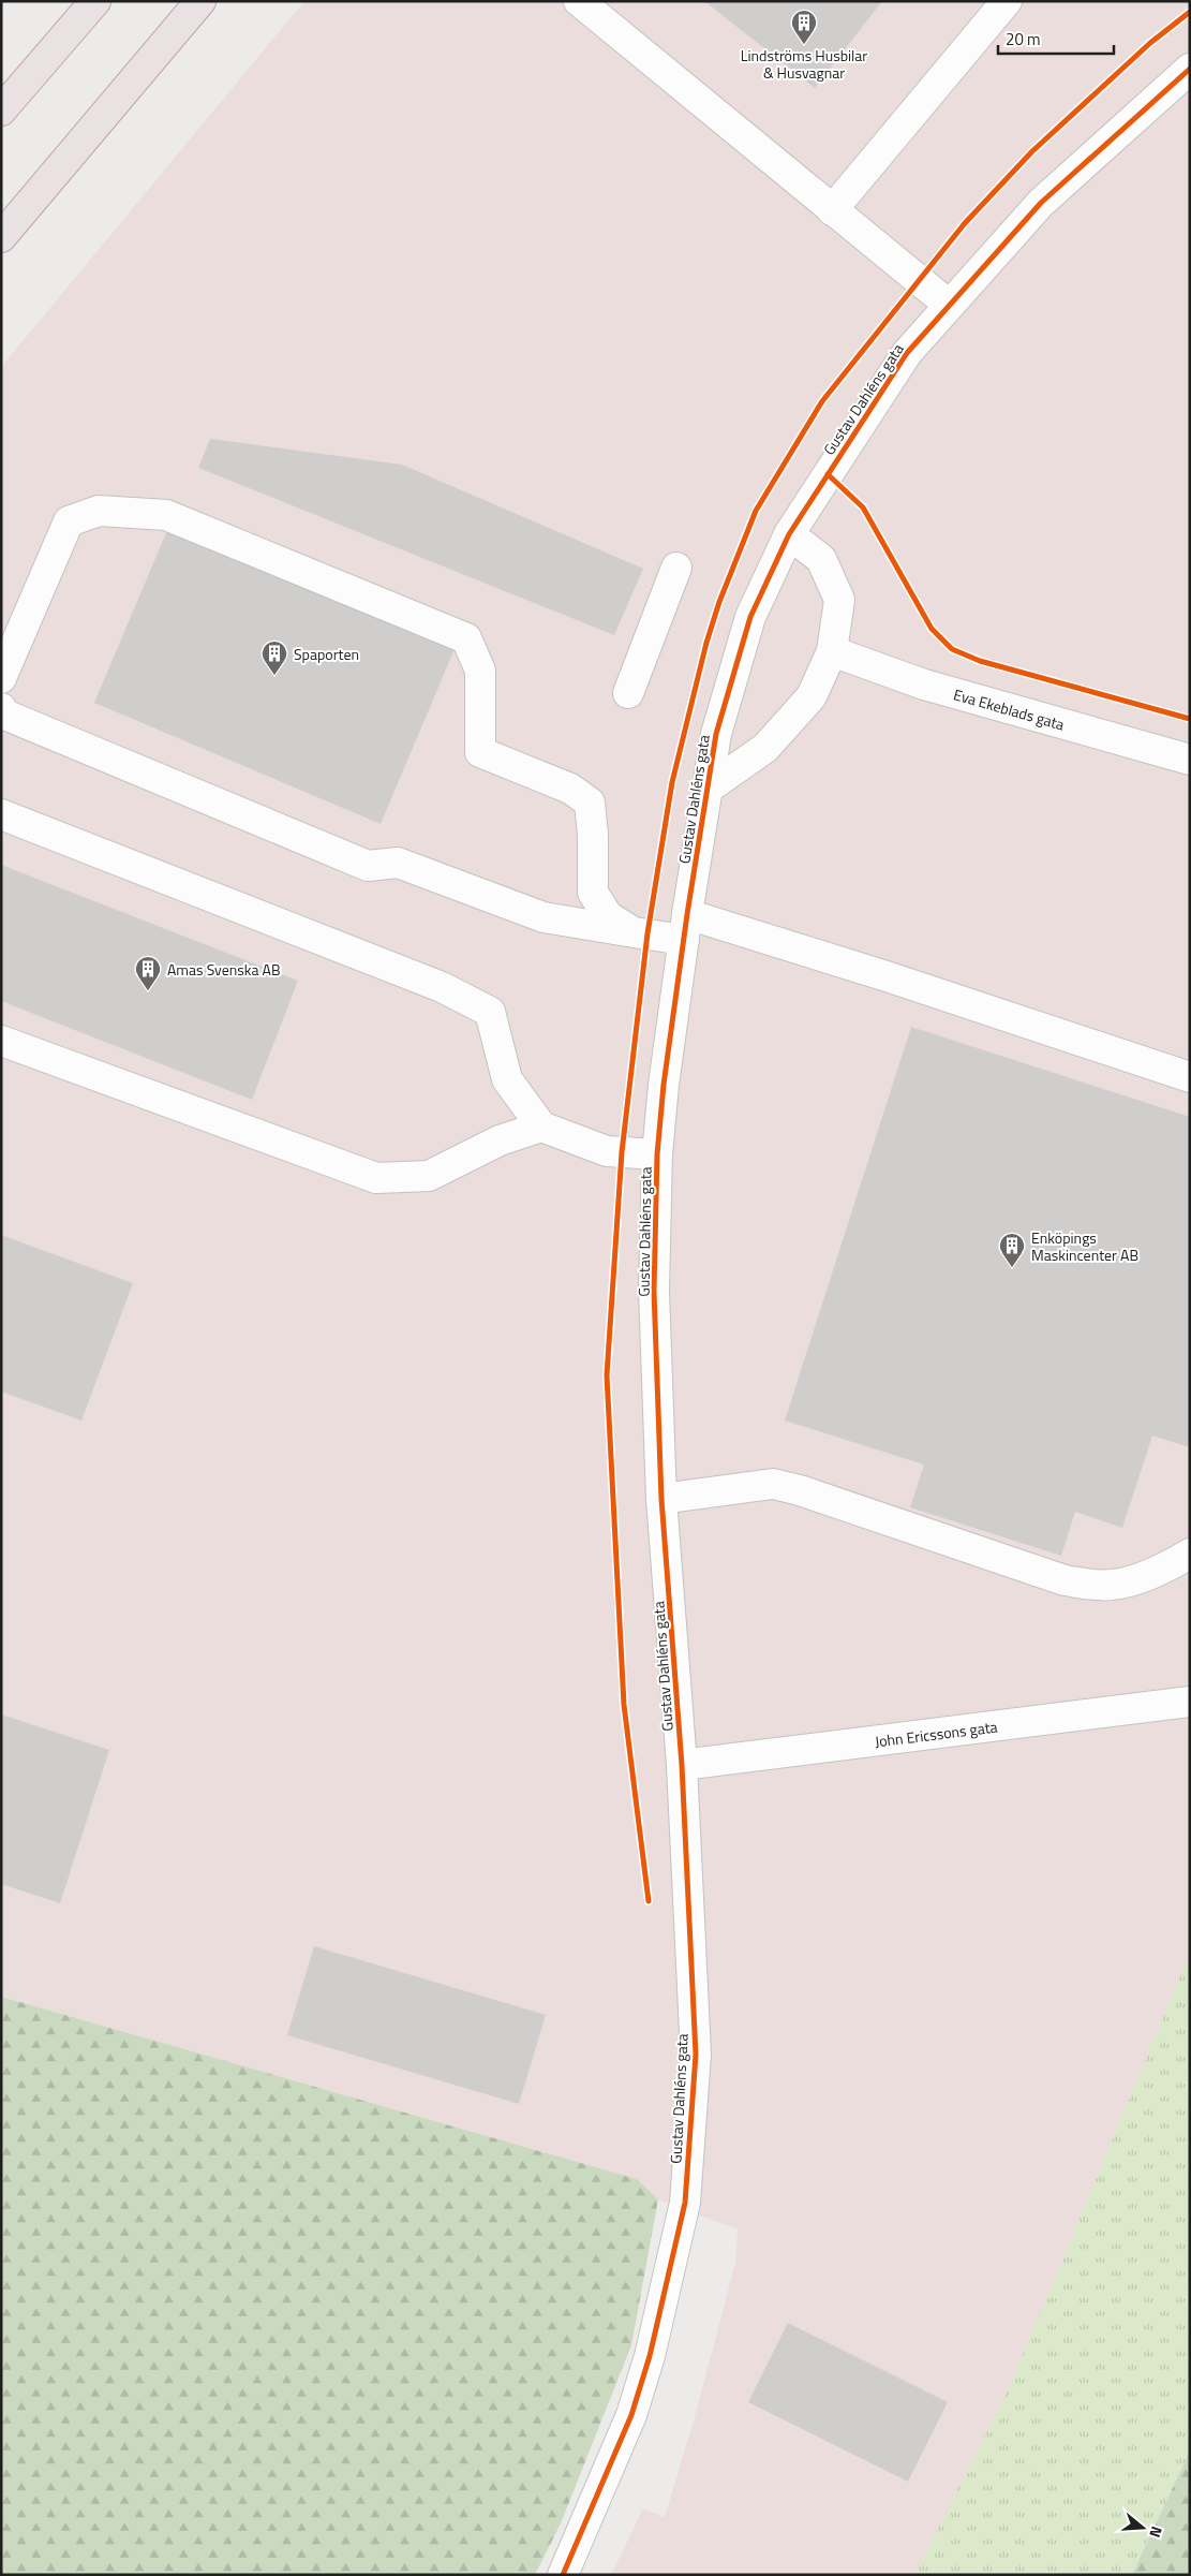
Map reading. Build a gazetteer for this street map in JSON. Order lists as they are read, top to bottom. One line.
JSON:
{"streets":{"street":["Gustav Dahléns gata","Eva Ekeblads gata","John Ericssons gata"]},"crossings":[["Gustav Dahléns gata","John Ericssons gata"]],"places":{"building":["Lindströms Husbilar & Husvagnar","Spaporten","Amas Svenska AB","Enköpings Maskincenter AB"]},"scale_bar":"20 m","north":"right"}
